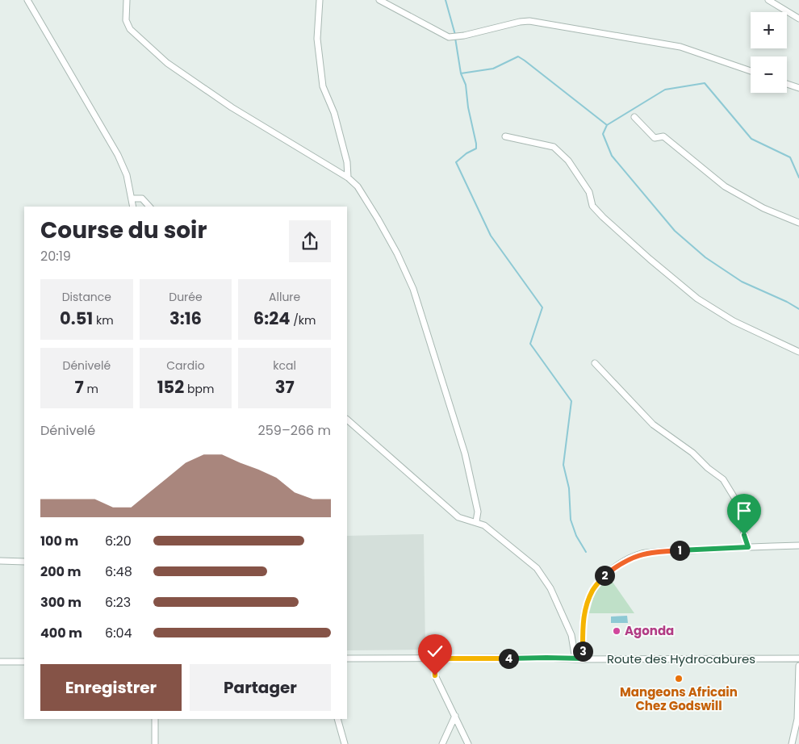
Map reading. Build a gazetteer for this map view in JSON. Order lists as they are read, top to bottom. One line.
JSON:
{"streets":{"street":["Route des Hydrocabures"]},"places":["Agonda","Mangeons Africain Chez Godswill"],"page":{"map_buttons":["+","−"],"heading":["Course du soir","20:19"],"stats":[["Distance","0.51 km"],["Durée","3:16"],["Allure","6:24 /km"],["Dénivelé","7 m"],["Cardio","152 bpm"],["kcal","37"]],"chart":["Dénivelé","259–266 m"],"list":[{"name":"100 m","note":"6:20"},{"name":"200 m","note":"6:48"},{"name":"300 m","note":"6:23"},{"name":"400 m","note":"6:04"}],"pins":["1","2","3","4"],"buttons":["Enregistrer","Partager"]}}
